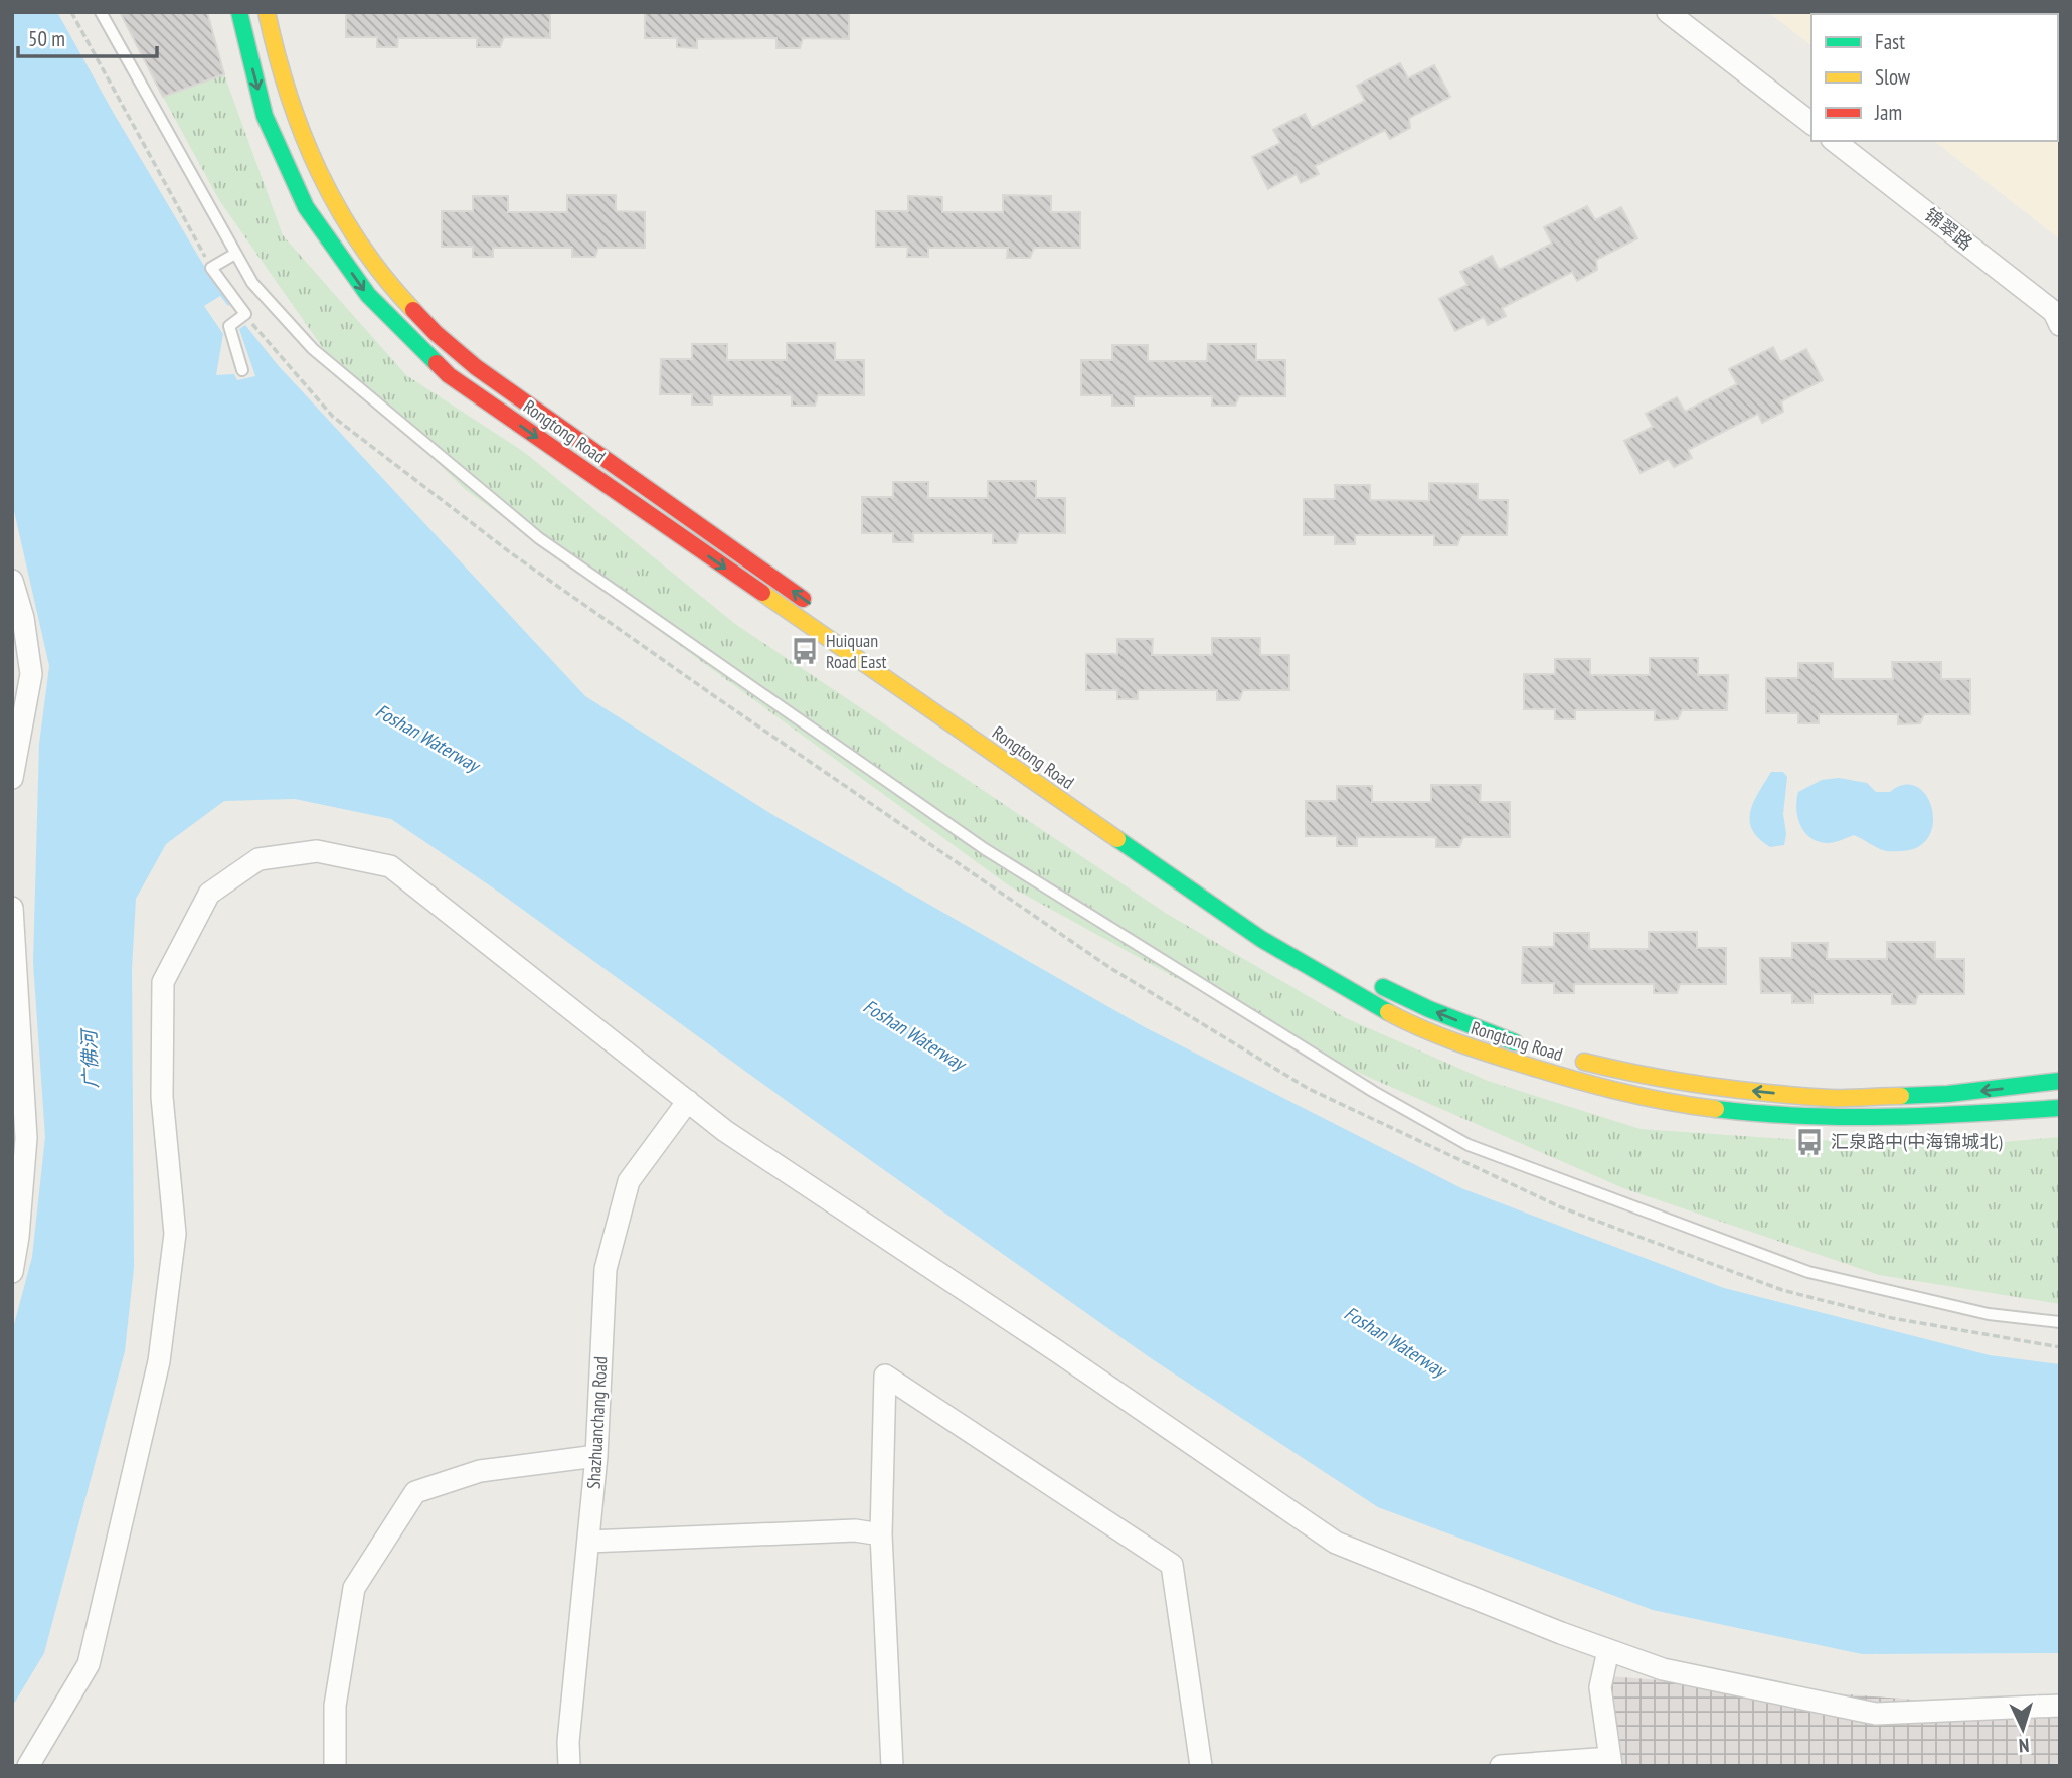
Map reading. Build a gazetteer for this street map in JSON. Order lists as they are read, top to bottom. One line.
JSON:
{"streets":{"main road":["Rongtong Road"],"street":["锦翠路","Shazhuanchang Road"]},"water":["Foshan Waterway","广佛河"],"places":{"bus stop":["Huiquan Road East","汇泉路中(中海锦城北)"]},"legend":["Fast","Slow","Jam"],"scale_bar":"50 m","north":"bottom"}
